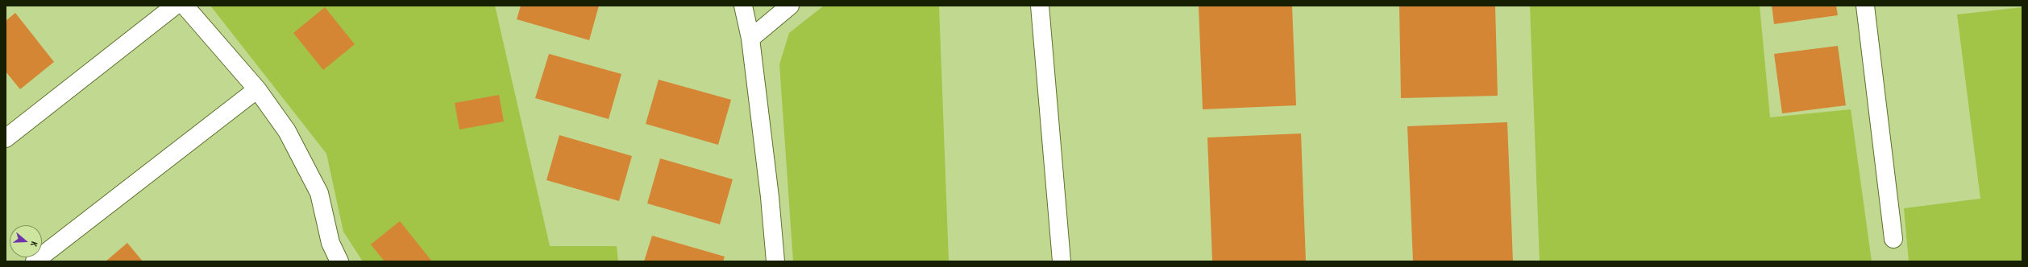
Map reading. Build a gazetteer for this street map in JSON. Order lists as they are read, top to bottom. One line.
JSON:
{"north":"right"}
